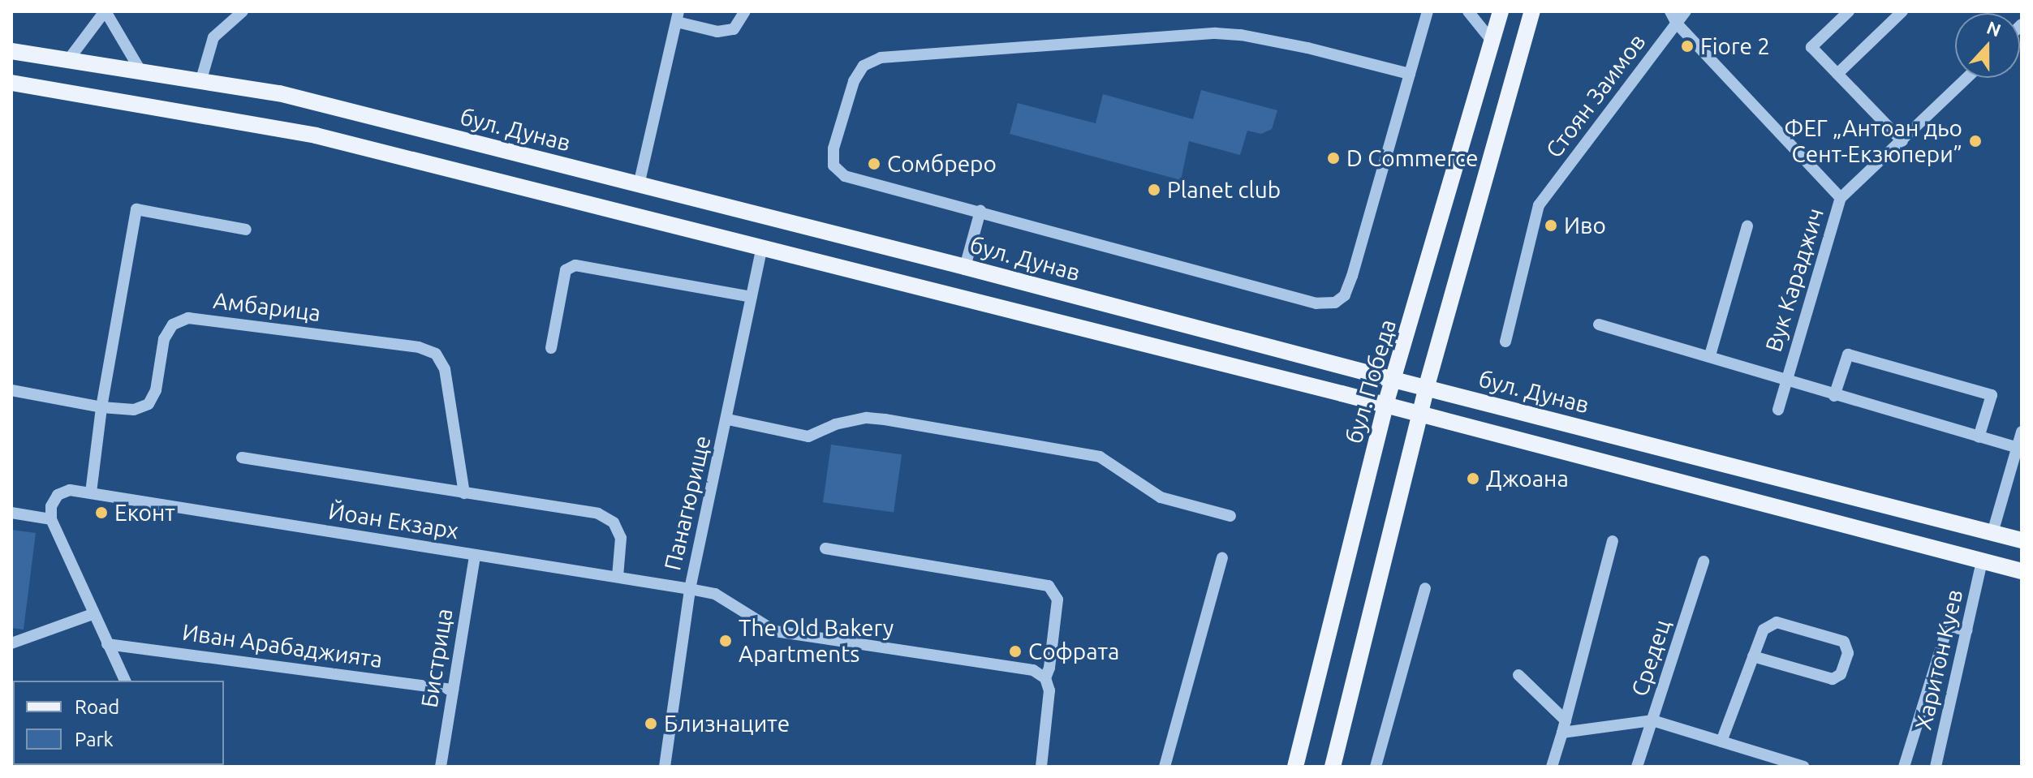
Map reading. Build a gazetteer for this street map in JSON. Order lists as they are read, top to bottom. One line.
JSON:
{"streets":{"main road":["бул. Дунав","бул. Победа"],"street":["Стоян Заимов","Вук Караджич","Амбарица","Панагюрище","Йоан Екзарх","Иван Арабаджията","Бистрица","Средец","Харитон Куев"]},"crossings":[["бул. Дунав","бул. Победа"],["Панагюрище","Йоан Екзарх"],["Йоан Екзарх","Бистрица"],["Иван Арабаджията","Бистрица"]],"places":["Fiore 2","ФЕГ „Антоан дьо Сент-Екзюпери”","D Commerce","Сомбреро","Planet club","Иво","Джоана","Еконт","The Old Bakery Apartments","Софрата","Близнаците"],"legend":["Road","Park"],"north":"top"}
